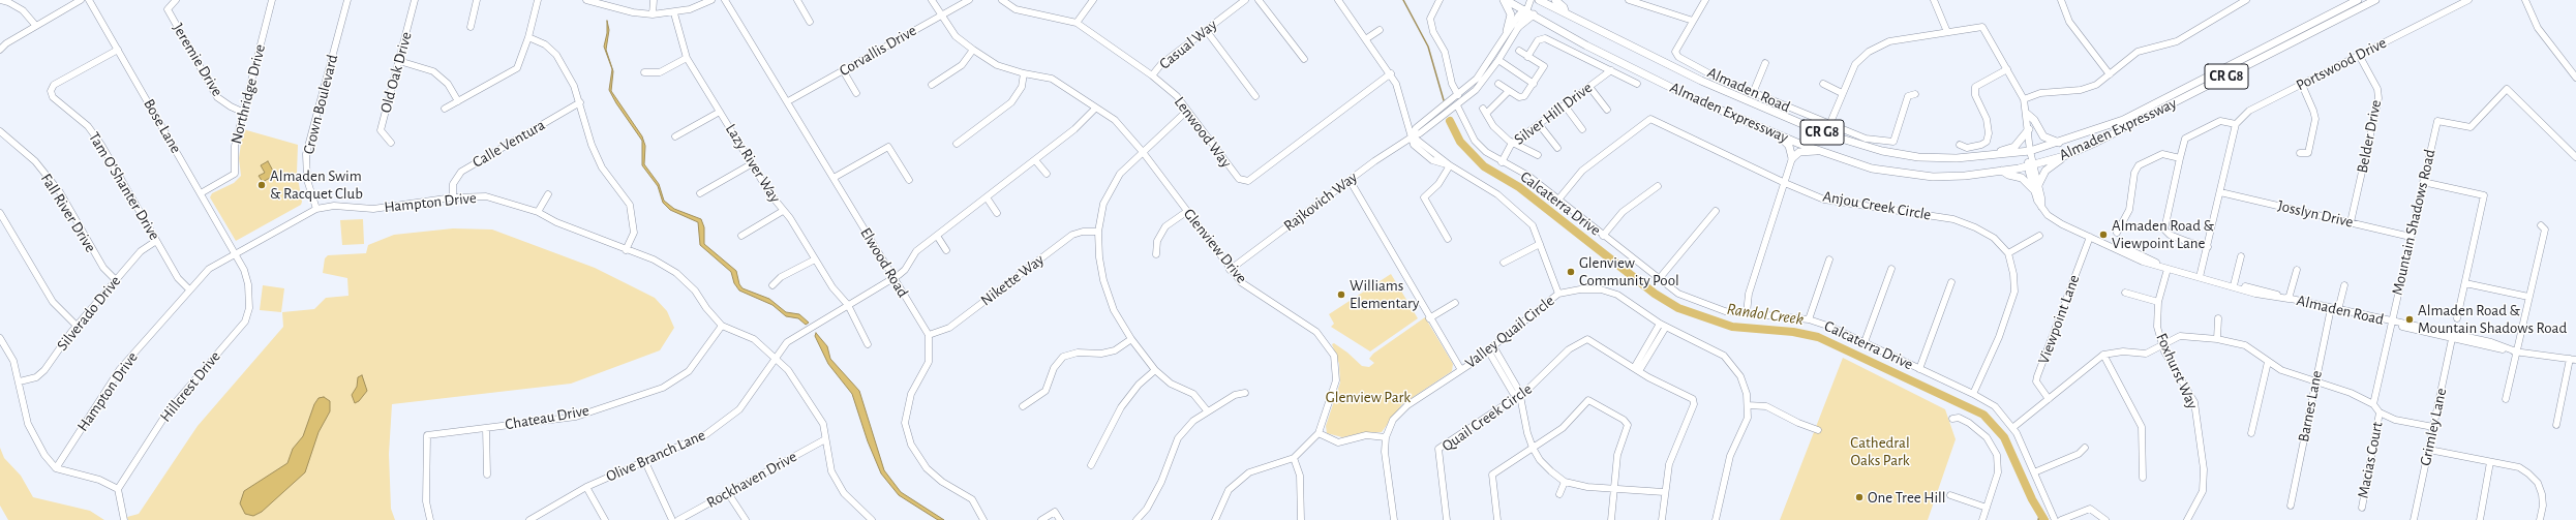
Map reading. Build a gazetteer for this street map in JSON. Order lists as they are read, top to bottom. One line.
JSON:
{"streets":{"main road":["CR G8","Almaden Expressway"],"street":["Casual Way","Corvallis Drive","Jeremie Drive","Portswood Drive","Old Oak Drive","Almaden Road","Northridge Drive","Crown Boulevard","Silver Hill Drive","Bose Lane","Lenwood Way","Belder Drive","Calle Ventura","Lazy River Way","Tam O'Shanter Drive","Rajkovich Way","Hampton Drive","Calcaterra Drive","Anjou Creek Circle","Fall River Drive","Josslyn Drive","Mountain Shadows Road","Glenview Drive","Elwood Road","Nikette Way","Silverado Drive","Viewpoint Lane","Valley Quail Circle","Foxhurst Way","Hillcrest Drive","Barnes Lane","Chateau Drive","Quail Creek Circle","Grimley Lane","Olive Branch Lane","Macias Court","Rockhaven Drive"]},"crossings":[["Casual Way","Lenwood Way"],["Corvallis Drive","Glenview Drive"],["Corvallis Drive","Elwood Road"],["Jeremie Drive","Northridge Drive"],["Portswood Drive","Belder Drive"],["Almaden Road","Almaden Expressway"],["Almaden Road","Mountain Shadows Road"],["Almaden Road","Viewpoint Lane"],["Almaden Road","Foxhurst Way"],["Almaden Road","Barnes Lane"],["Almaden Road","Grimley Lane"],["Northridge Drive","Bose Lane"],["Crown Boulevard","Hampton Drive"],["Almaden Expressway","Rajkovich Way"],["Silver Hill Drive","Calcaterra Drive"],["Bose Lane","Tam O'Shanter Drive"],["Bose Lane","Hampton Drive"],["Bose Lane","Hillcrest Drive"],["Belder Drive","Josslyn Drive"],["Calle Ventura","Hampton Drive"],["Lazy River Way","Olive Branch Lane"],["Tam O'Shanter Drive","Hampton Drive"],["Tam O'Shanter Drive","Silverado Drive"],["Rajkovich Way","Calcaterra Drive"],["Rajkovich Way","Glenview Drive"],["Hampton Drive","Hillcrest Drive"],["Hampton Drive","Chateau Drive"],["Hampton Drive","Olive Branch Lane"],["Hampton Drive","Rockhaven Drive"],["Calcaterra Drive","Anjou Creek Circle"],["Fall River Drive","Silverado Drive"],["Josslyn Drive","Mountain Shadows Road"],["Glenview Drive","Olive Branch Lane"],["Elwood Road","Nikette Way"],["Elwood Road","Olive Branch Lane"]],"water":["Randol Creek"],"parks":["Glenview Park","Cathedral Oaks Park"],"places":["Almaden Swim & Racquet Club","Almaden Road & Viewpoint Lane","Glenview Community Pool","Williams Elementary","Almaden Road & Mountain Shadows Road","One Tree Hill"]}
